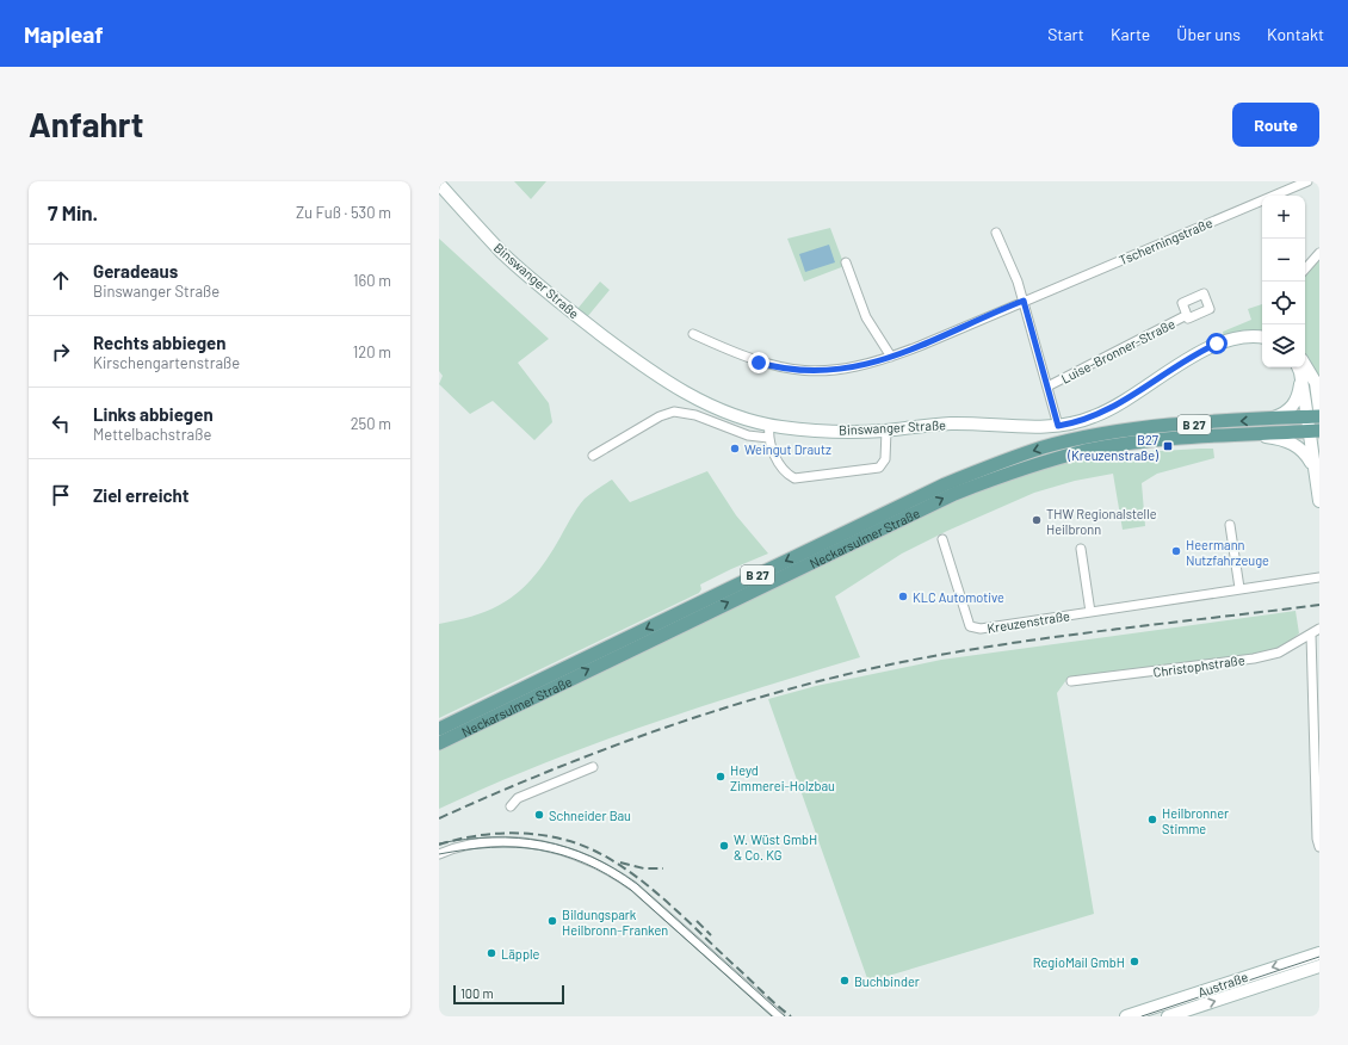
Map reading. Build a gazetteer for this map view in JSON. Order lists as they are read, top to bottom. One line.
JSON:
{"streets":{"main road":["Binswanger Straße","B 27","Neckarsulmer Straße","Austraße"],"street":["Tscherningstraße","Luise-Bronner-Straße","Kreuzenstraße","Christophstraße"]},"places":{"transit":["B27 (Kreuzenstraße)"],"other":["Weingut Drautz","THW Regionalstelle Heilbronn","Heermann Nutzfahrzeuge","KLC Automotive","Heyd Zimmerei-Holzbau","Schneider Bau","Heilbronner Stimme","W. Wüst GmbH & Co. KG","Bildungspark Heilbronn-Franken","Läpple","RegioMail GmbH","Buchbinder"]},"scale_bar":"100 m","page":{"header":"Mapleaf","nav":["Start","Karte","Über uns","Kontakt"],"buttons":"Route","title":"Anfahrt","heading":["7 Min.","Zu Fuß · 530 m"],"map_buttons":["+","−"],"list":[["Geradeaus","Binswanger Straße","160 m"],["Rechts abbiegen","Kirschengartenstraße","120 m"],["Links abbiegen","Mettelbachstraße","250 m"],"Ziel erreicht"],"scale":"100 m"}}
